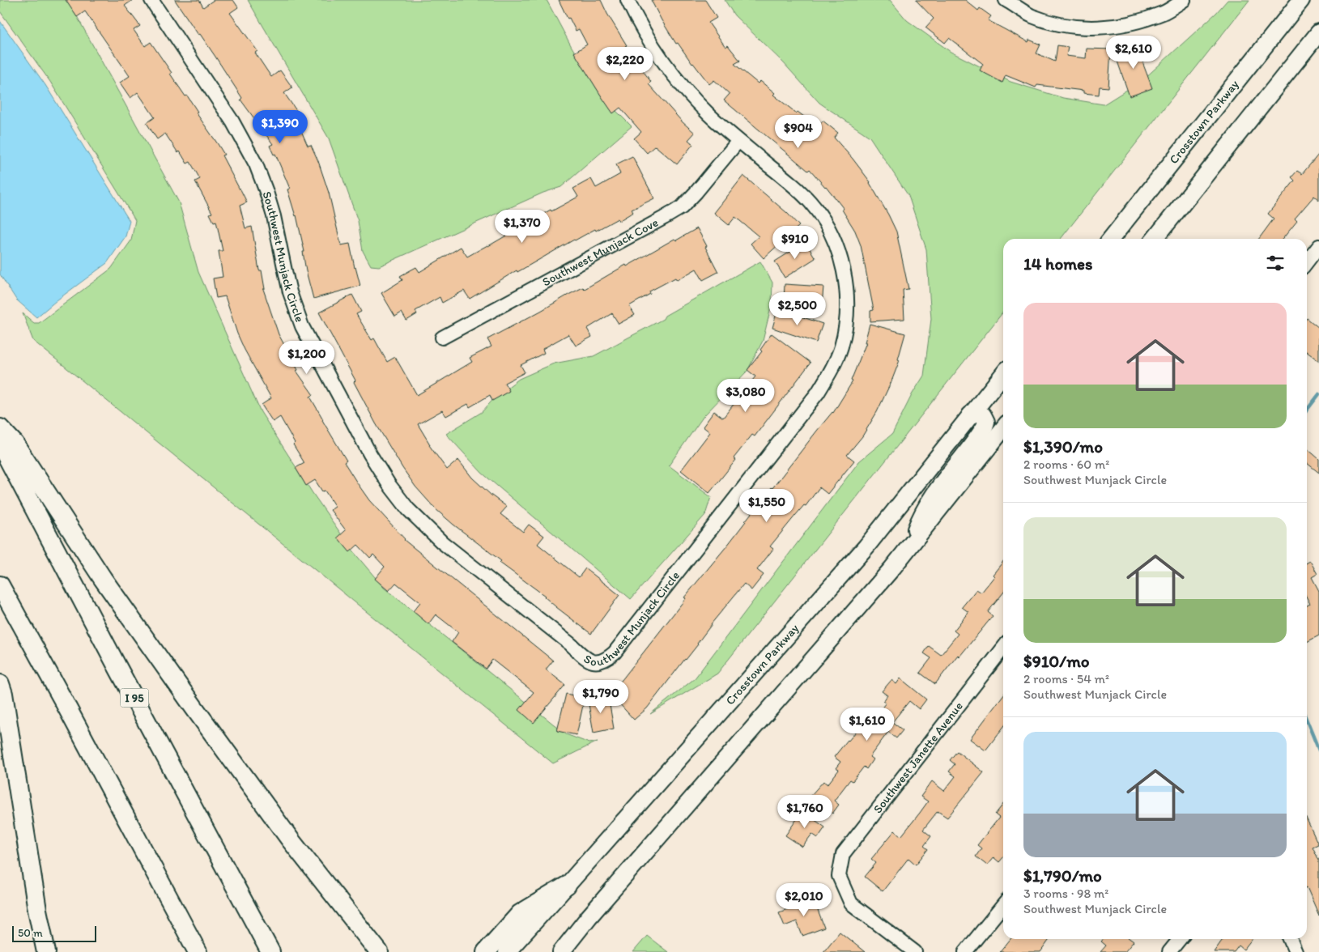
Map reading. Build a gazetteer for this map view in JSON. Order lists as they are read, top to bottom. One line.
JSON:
{"streets":{"highway":["I 95"],"main road":["Crosstown Parkway"],"street":["Southwest Munjack Cove","Southwest Munjack Circle","Southwest Janette Avenue"]},"crossings":[["Southwest Munjack Cove","Southwest Munjack Circle"]],"scale_bar":"50 m","page":{"price":["$2,610","$2,220","$1,390","$904","$1,370","$910","$2,500","$1,200","$3,080","$1,550","$1,790","$1,610","$1,760","$2,010"],"heading":"14 homes","list":[{"name":"$1,390/mo","note":"2 rooms · 60 m² · Southwest Munjack Circle"},{"name":"$910/mo","note":"2 rooms · 54 m² · Southwest Munjack Circle"},{"name":"$1,790/mo","note":"3 rooms · 98 m² · Southwest Munjack Circle"}],"scale":"50 m"}}
